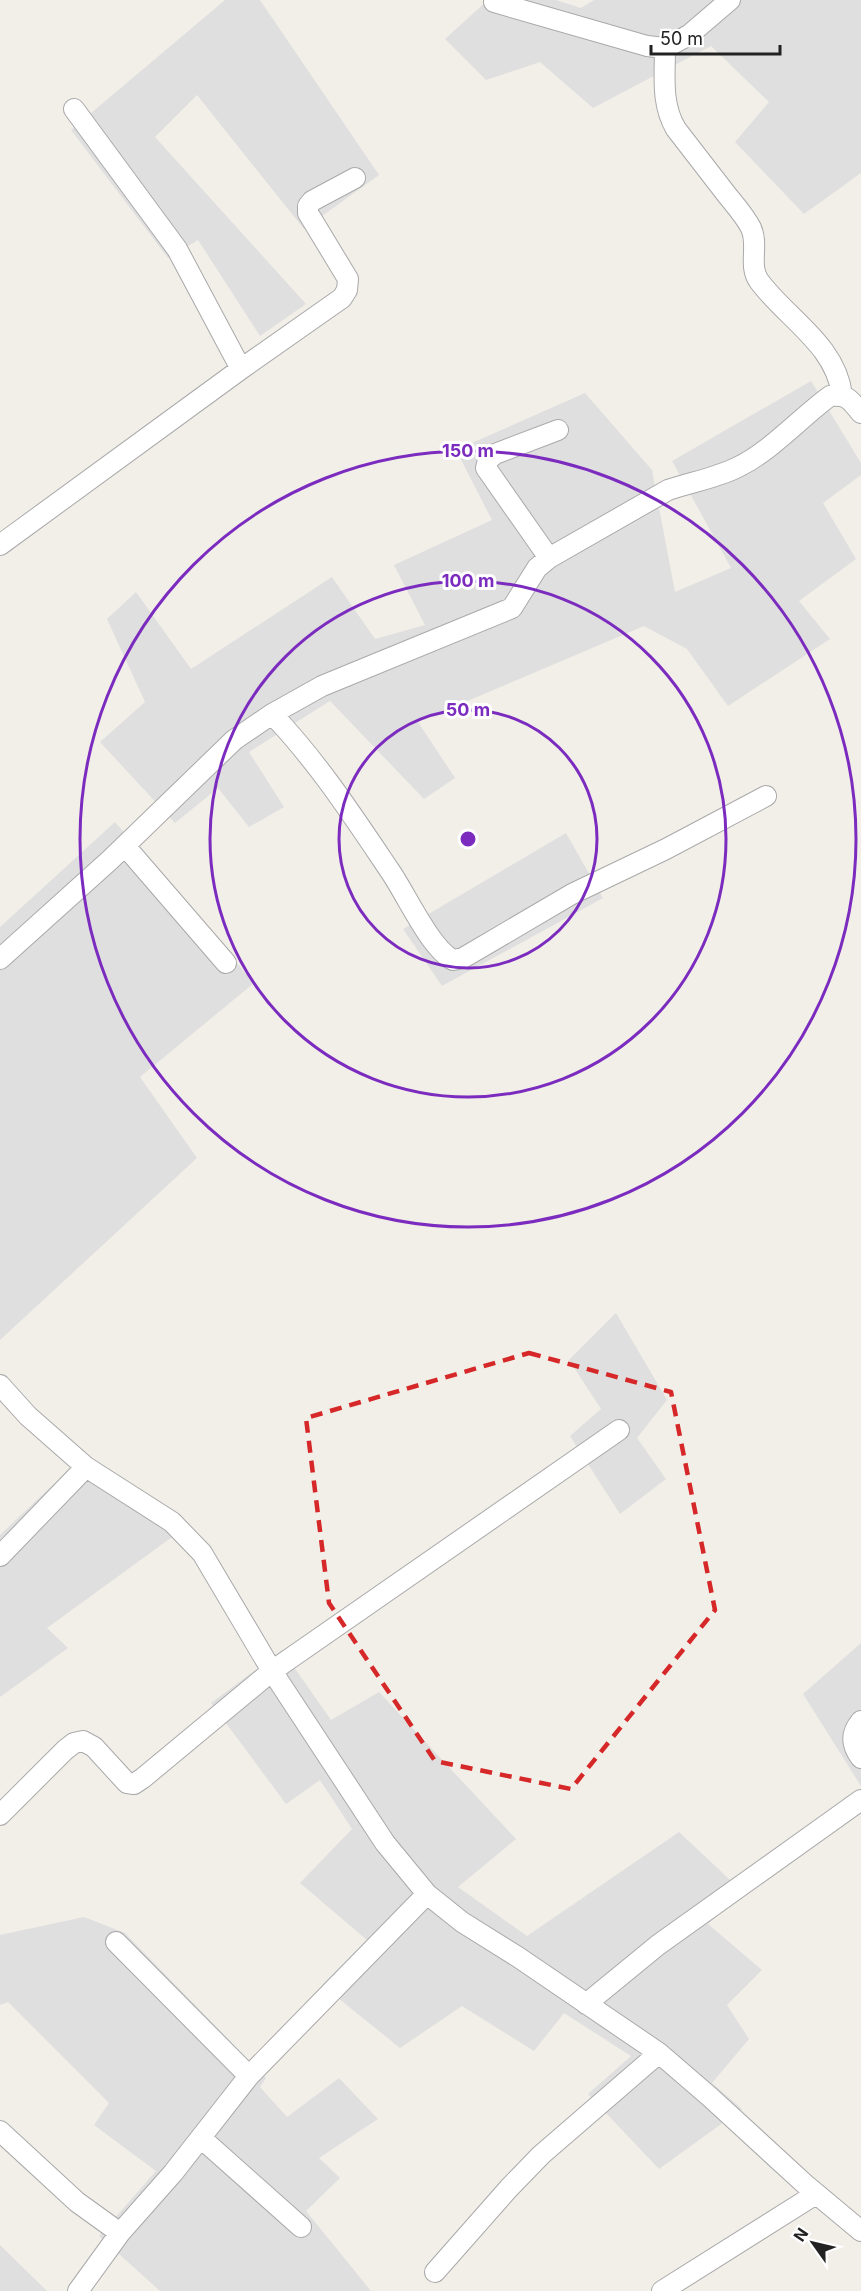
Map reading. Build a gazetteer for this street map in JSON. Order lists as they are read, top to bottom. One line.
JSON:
{"scale_bar":"50 m","north":"top left","rings":["150 m","100 m","50 m"]}
